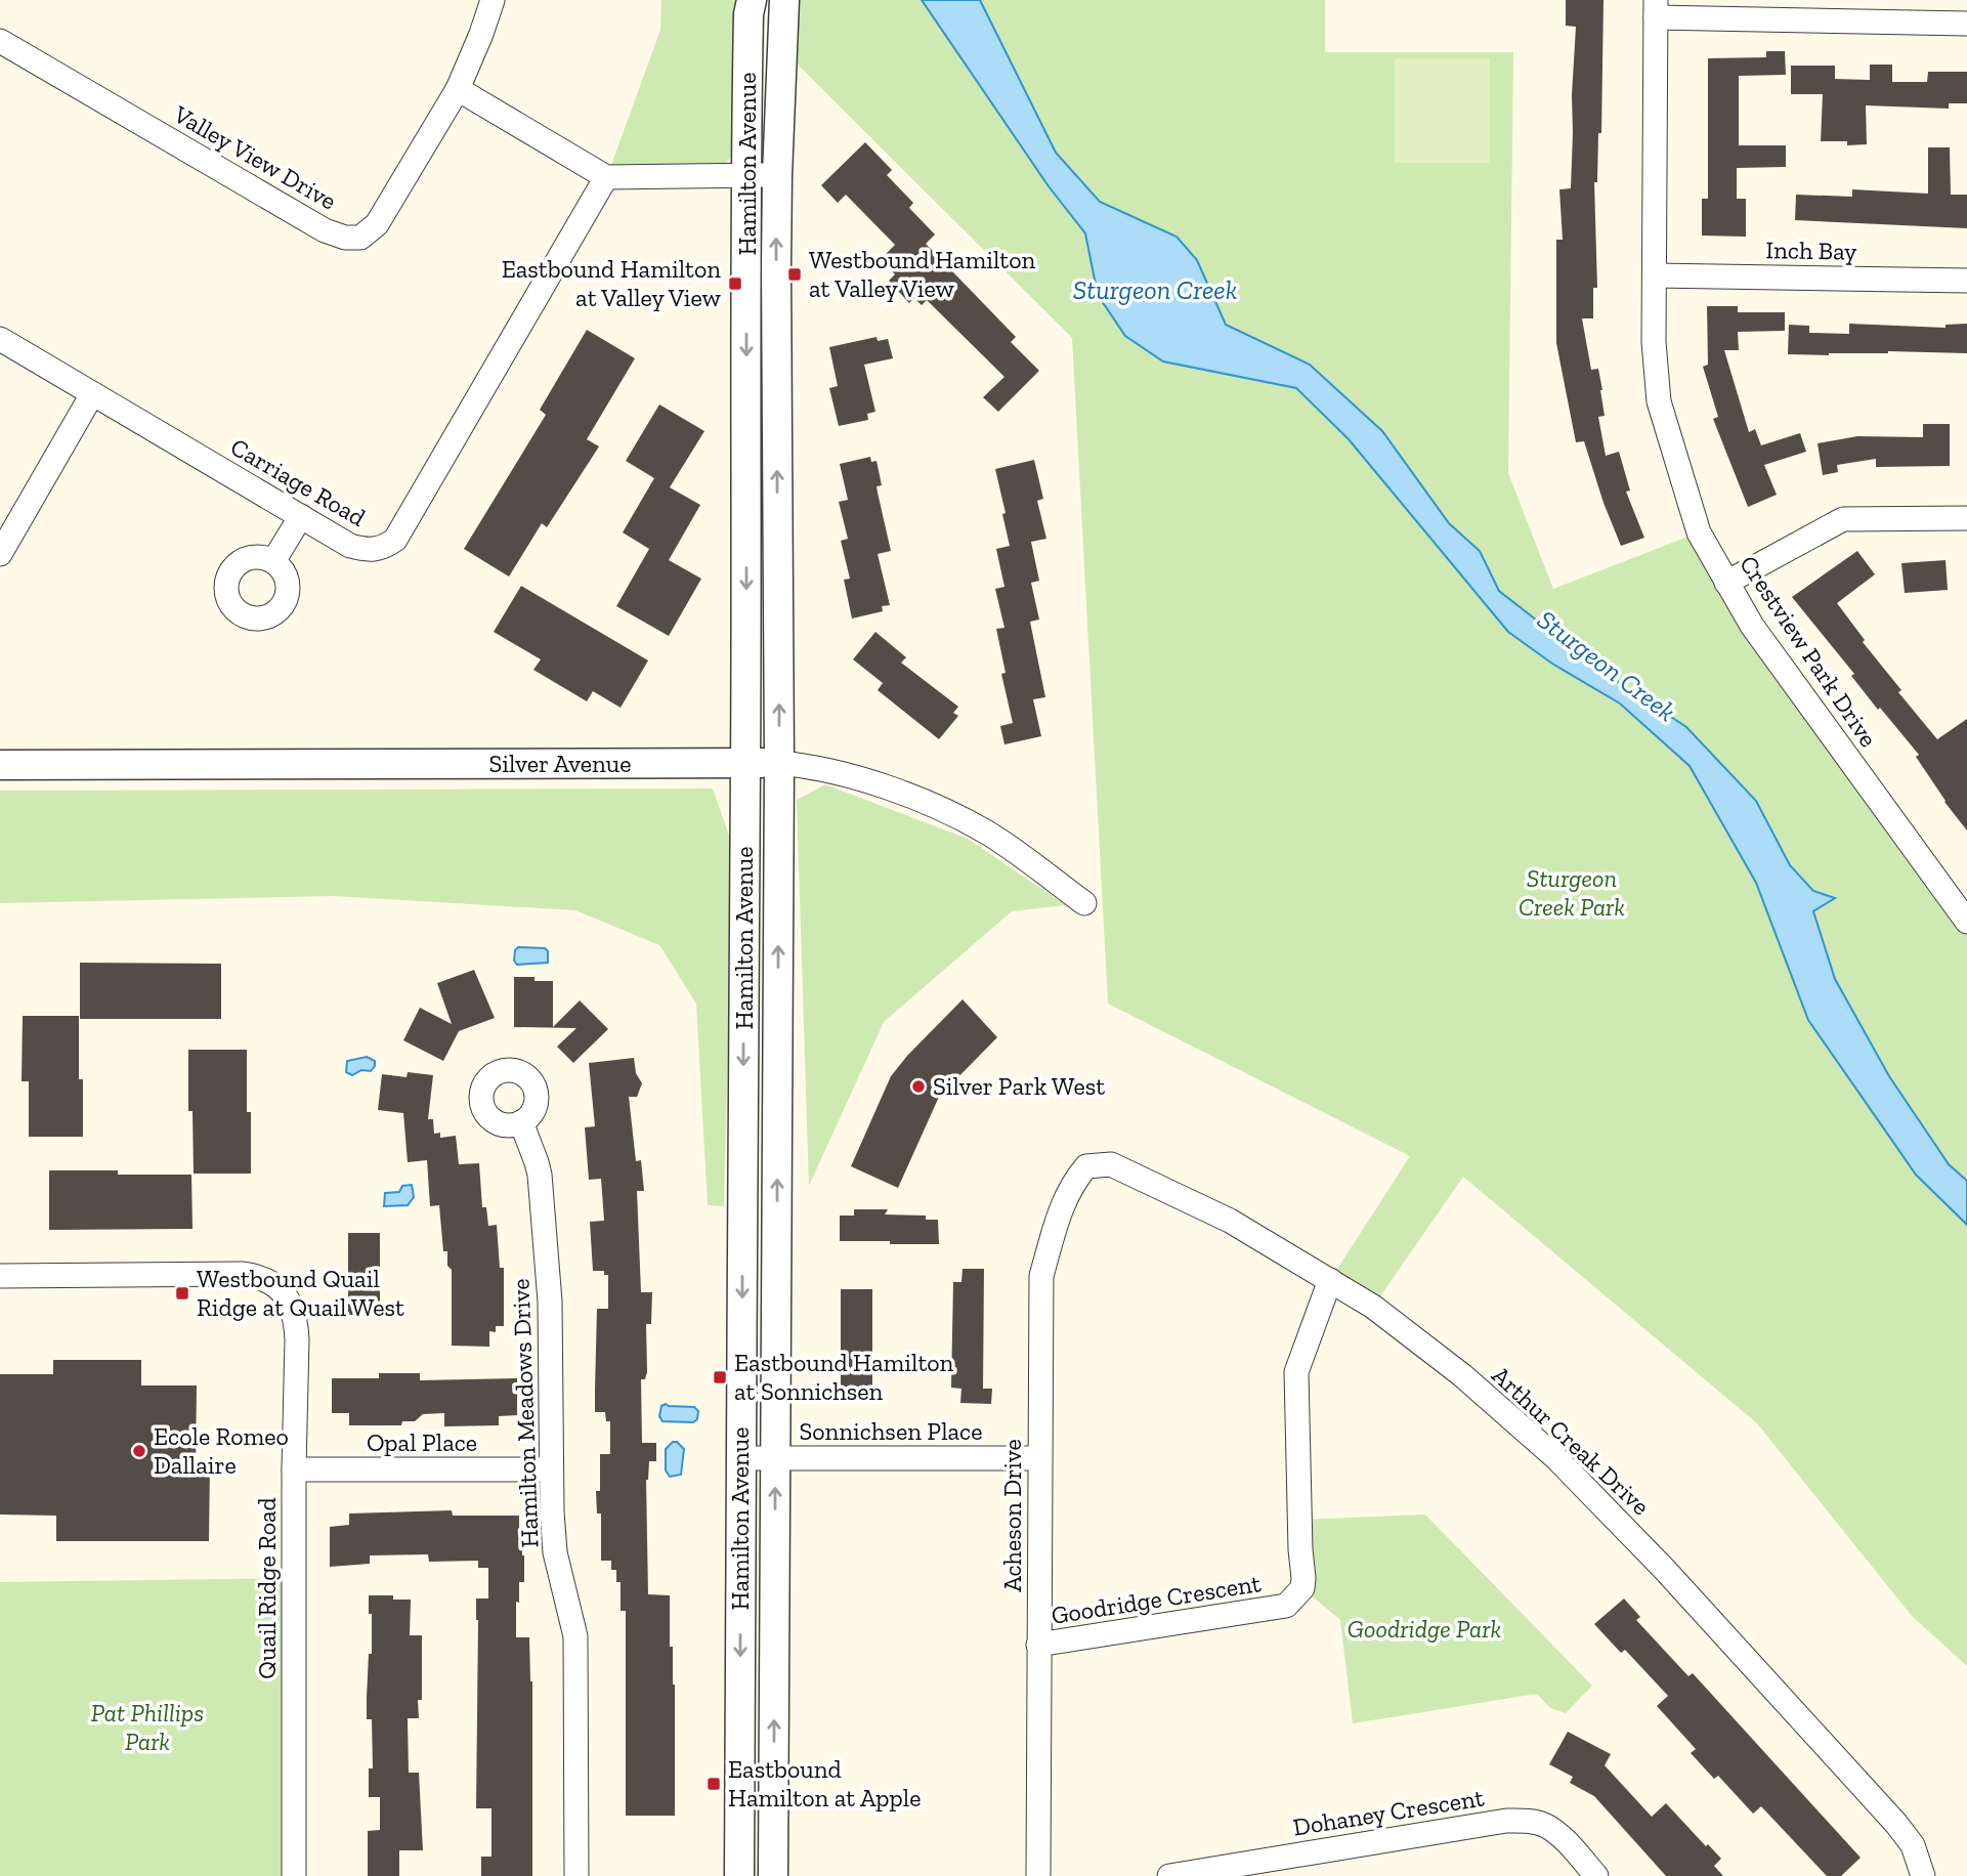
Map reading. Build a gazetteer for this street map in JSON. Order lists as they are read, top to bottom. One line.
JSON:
{"streets":{"street":["Valley View Drive","Hamilton Avenue","Inch Bay","Carriage Road","Crestview Park Drive","Silver Avenue","Hamilton Meadows Drive","Sonnichsen Place","Arthur Creak Drive","Opal Place","Acheson Drive","Quail Ridge Road","Goodridge Crescent","Dohaney Crescent"]},"crossings":[["Hamilton Avenue","Silver Avenue"],["Hamilton Avenue","Sonnichsen Place"],["Inch Bay","Crestview Park Drive"],["Hamilton Meadows Drive","Opal Place"],["Sonnichsen Place","Acheson Drive"],["Arthur Creak Drive","Acheson Drive"],["Arthur Creak Drive","Goodridge Crescent"],["Opal Place","Quail Ridge Road"],["Acheson Drive","Goodridge Crescent"]],"water":["Sturgeon Creek"],"parks":["Sturgeon Creek Park","Goodridge Park","Pat Phillips Park"],"places":{"transit":["Westbound Hamilton at Valley View","Eastbound Hamilton at Valley View","Westbound Quail Ridge at Quail West","Eastbound Hamilton at Sonnichsen","Eastbound Hamilton at Apple"],"other":["Silver Park West","Ecole Romeo Dallaire"]}}
